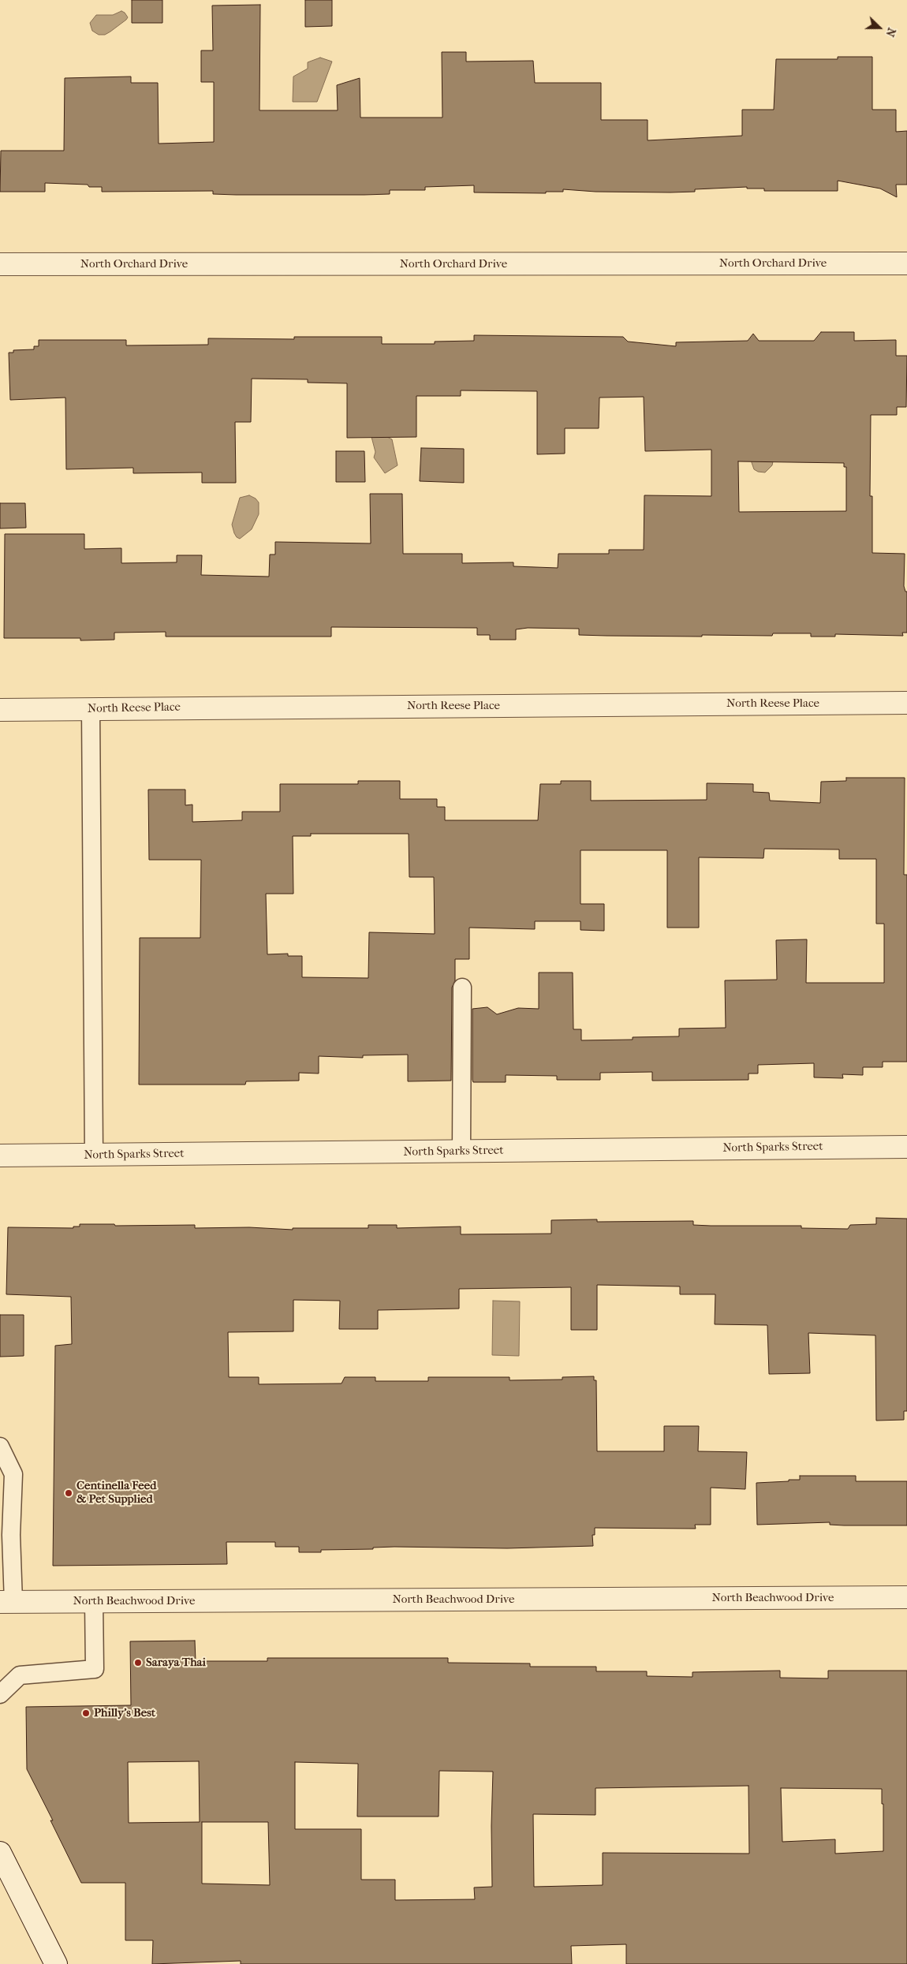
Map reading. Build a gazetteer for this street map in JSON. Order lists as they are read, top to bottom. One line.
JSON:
{"streets":{"street":["North Orchard Drive","North Reese Place","North Sparks Street","North Beachwood Drive"]},"places":["Centinella Feed & Pet Supplied","Saraya Thai","Philly's Best"],"north":"right"}
